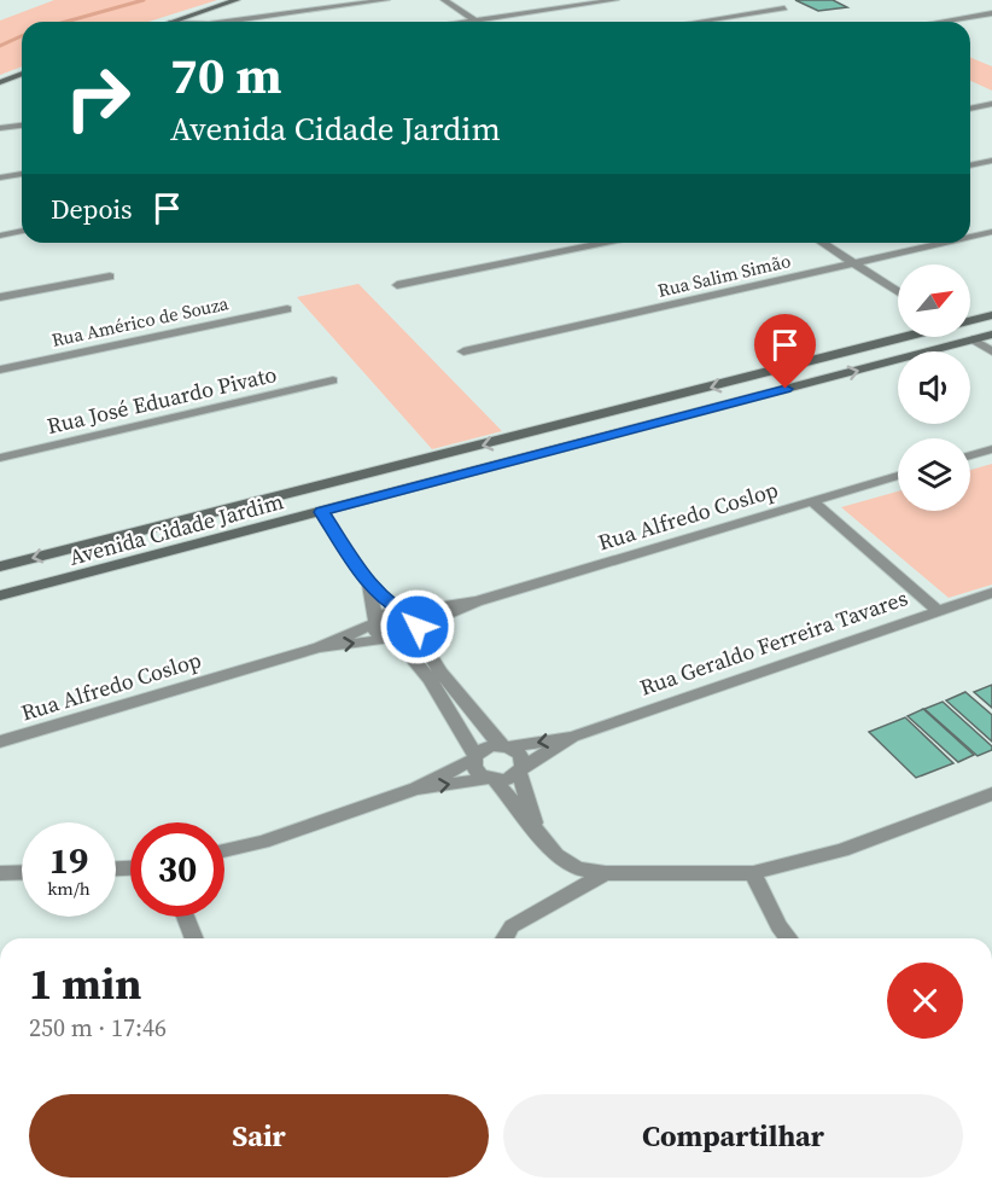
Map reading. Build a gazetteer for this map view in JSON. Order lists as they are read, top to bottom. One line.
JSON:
{"streets":{"main road":["Avenida Cidade Jardim"],"street":["Rua Salim Simão","Rua Américo de Souza","Rua José Eduardo Pivato","Rua Alfredo Coslop","Rua Geraldo Ferreira Tavares"]},"north":"top right","page":{"turn":["70 m","Avenida Cidade Jardim"],"then":"Depois","speed":"19 km/h","limit":"30","heading":["1 min","250 m · 17:46"],"buttons":["Sair","Compartilhar"]}}
